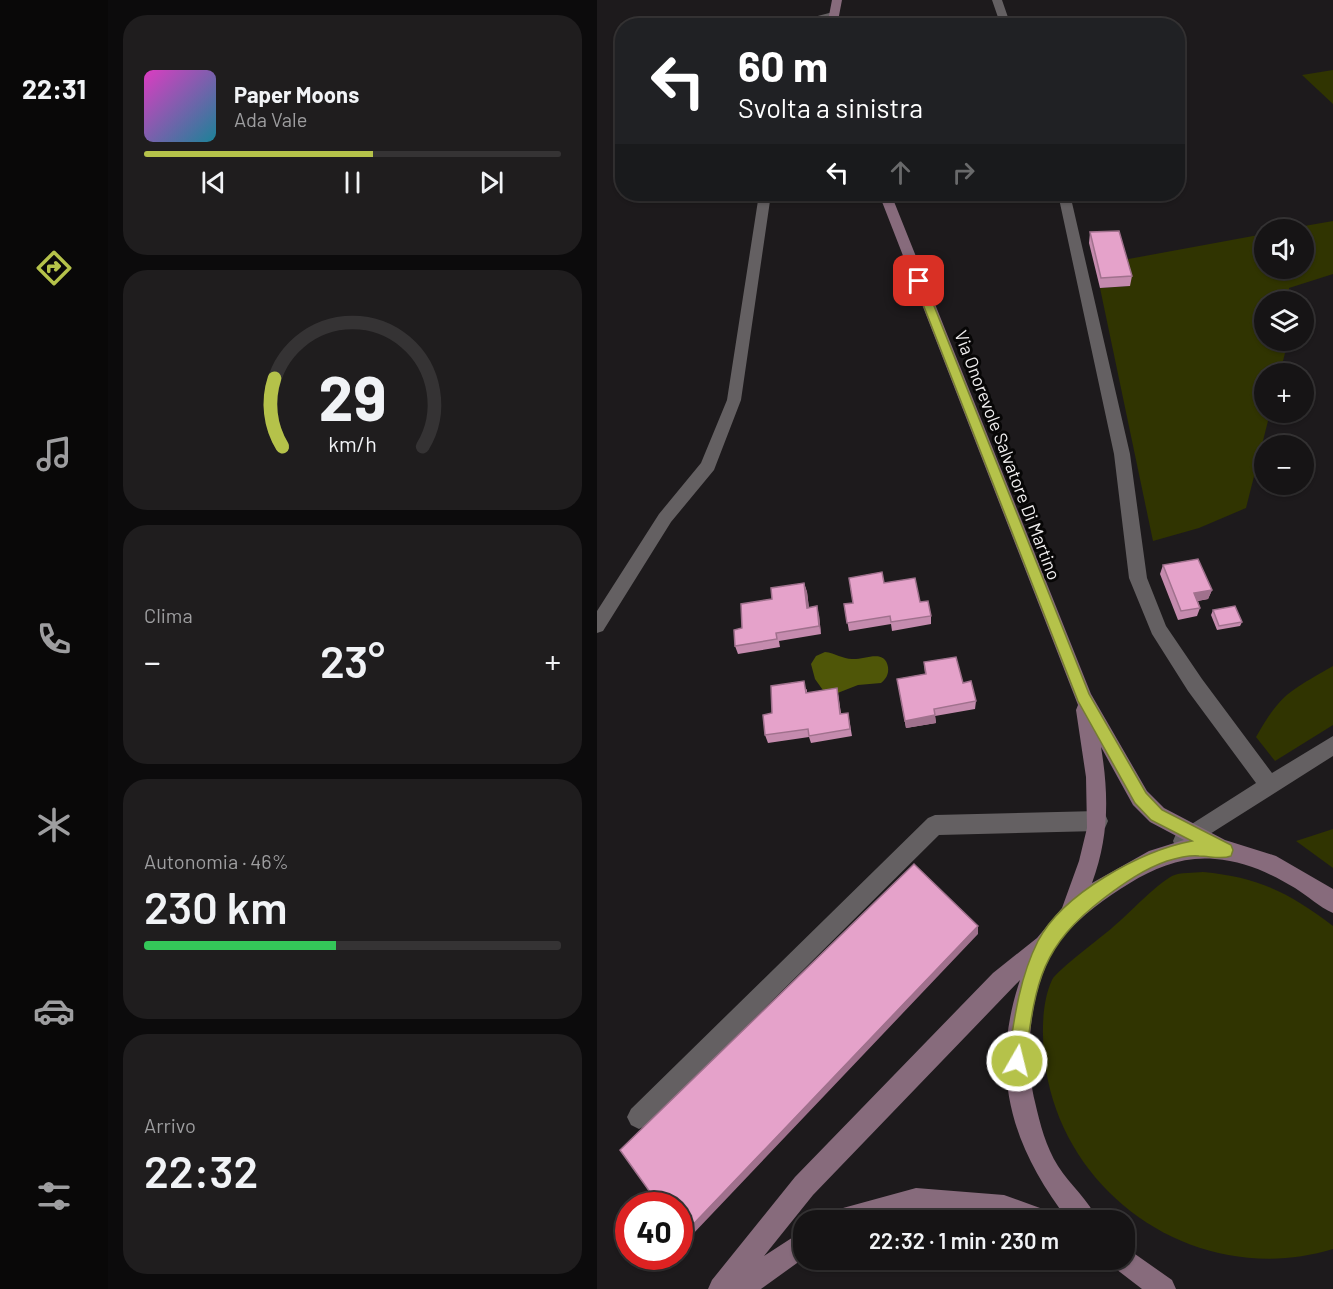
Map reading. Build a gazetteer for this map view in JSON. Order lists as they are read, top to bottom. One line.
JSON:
{"streets":{"street":["Via Onorevole Salvatore Di Martino"]},"page":{"tabs":"22:31","turn":["60 m","Svolta a sinistra"],"song":["Paper Moons","Ada Vale"],"map_buttons":["+","−"],"tile":["Clima",["Autonomia · 46%","230 km"],["Arrivo","22:32"]],"heat":["−","23°","+"],"limit":"40","trip":"22:32 · 1 min · 230 m","gauge":["29","km/h"]}}
